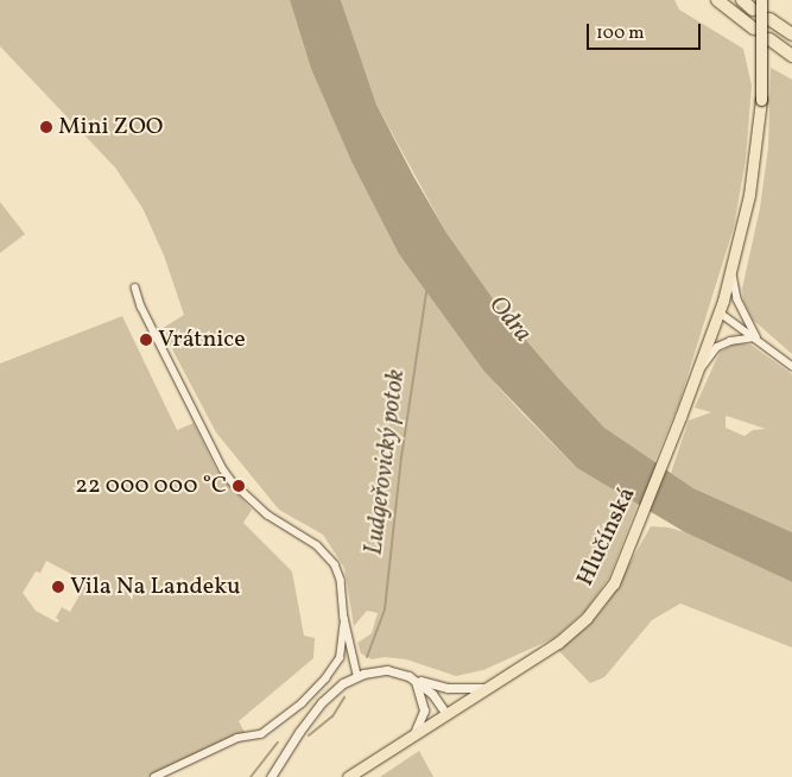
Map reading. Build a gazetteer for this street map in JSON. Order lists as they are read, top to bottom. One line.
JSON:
{"streets":{"main road":["Hlučínská"]},"water":["Odra","Ludgeřovický potok"],"places":["Mini ZOO","Vrátnice","22 000 000 °C","Vila Na Landeku"],"scale_bar":"100 m"}
